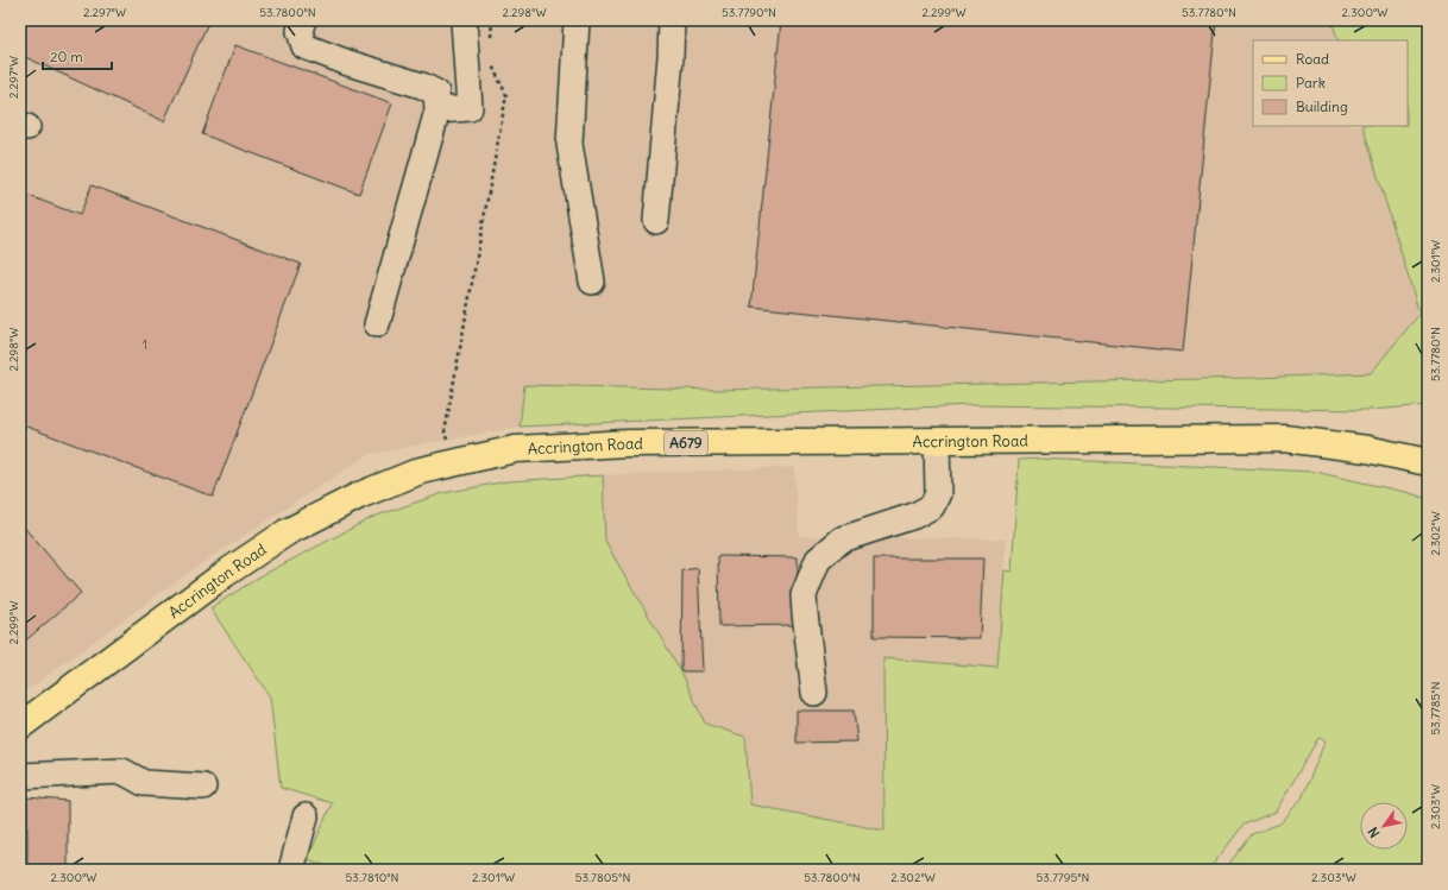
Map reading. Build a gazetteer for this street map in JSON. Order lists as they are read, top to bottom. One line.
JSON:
{"streets":{"main road":["Accrington Road","A679"]},"house_numbers":["1"],"legend":["Road","Park","Building"],"scale_bar":"20 m","north":"bottom left","coordinates":["2.297°W","53.7800°N","2.298°W","53.7790°N","2.299°W","53.7780°N","2.300°W","2.301°W","2.302°W","53.7785°N","2.303°W","53.7810°N","53.7805°N","53.7795°N"]}
